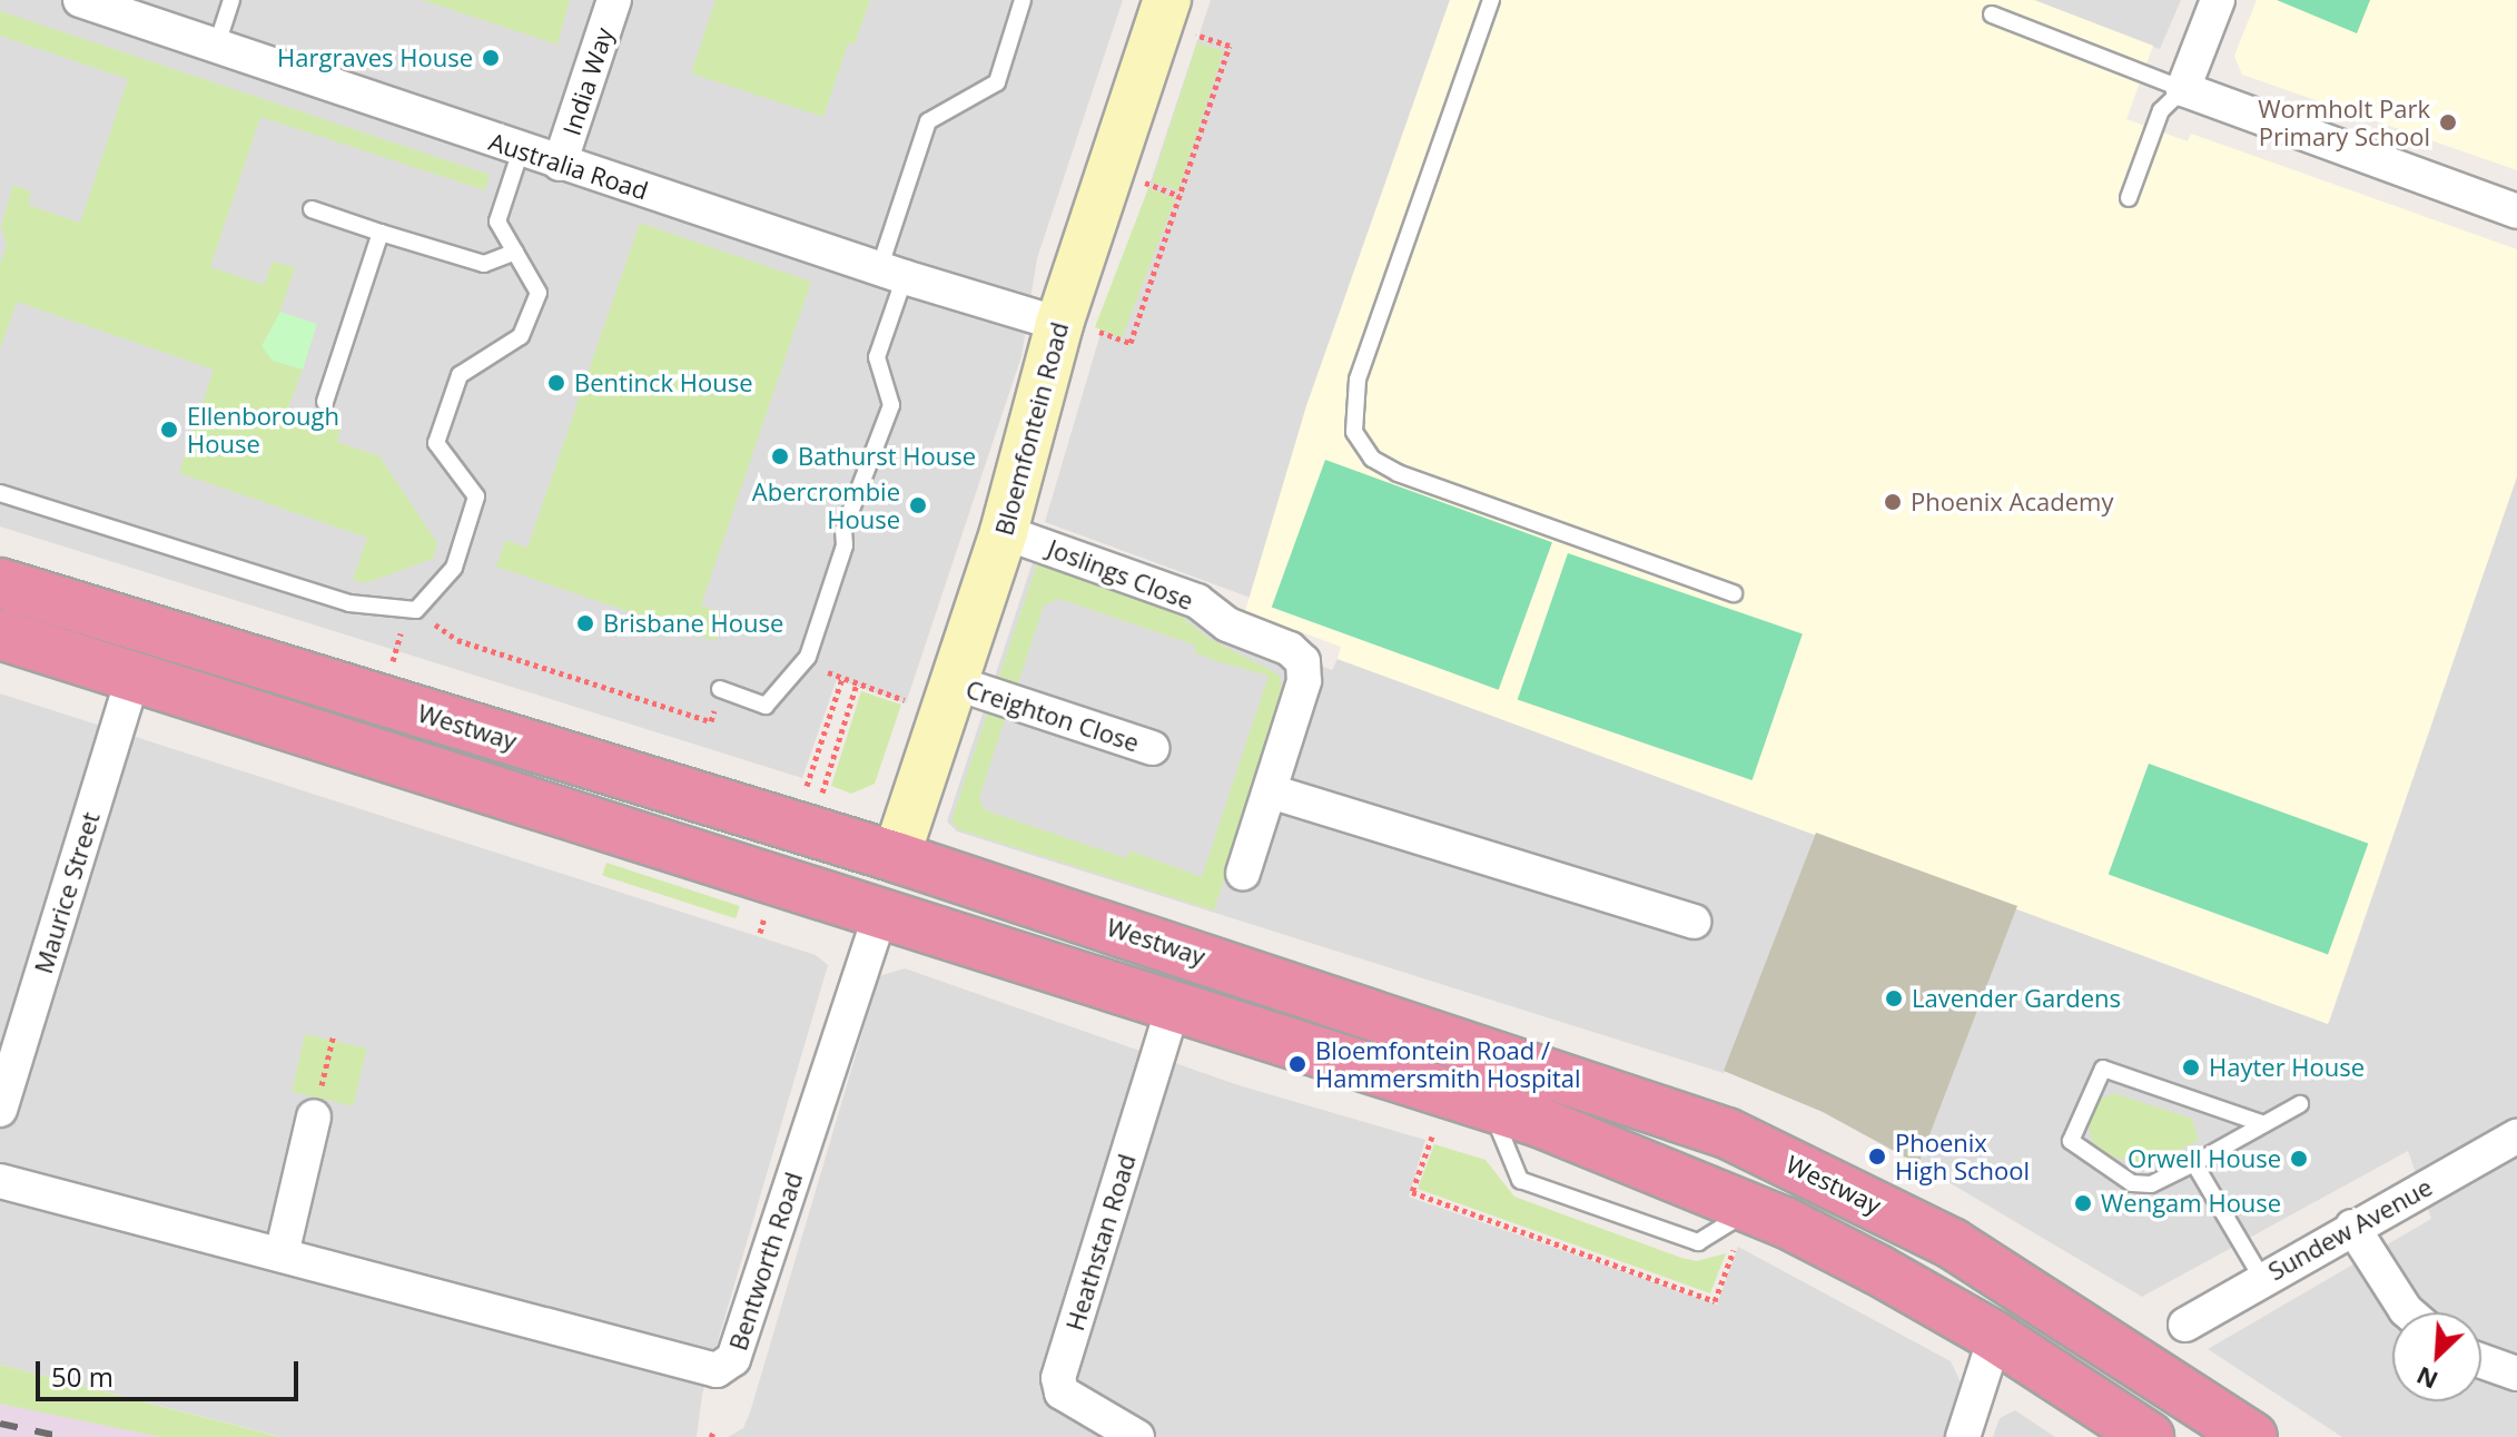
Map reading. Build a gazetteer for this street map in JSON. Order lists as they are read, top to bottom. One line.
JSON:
{"streets":{"highway":["Westway"],"street":["India Way","Australia Road","Bloemfontein Road","Joslings Close","Creighton Close","Maurice Street","Sundew Avenue","Heathstan Road","Bentworth Road"]},"crossings":[["India Way","Australia Road"],["Australia Road","Bloemfontein Road"],["Bloemfontein Road","Joslings Close"],["Bloemfontein Road","Creighton Close"],["Bloemfontein Road","Westway"]],"places":["Hargraves House","Wormholt Park Primary School","Bentinck House","Ellenborough House","Bathurst House","Phoenix Academy","Abercrombie House","Brisbane House","Lavender Gardens","Bloemfontein Road / Hammersmith Hospital","Hayter House","Phoenix High School","Orwell House","Wengam House"],"scale_bar":"50 m","north":"bottom left"}
